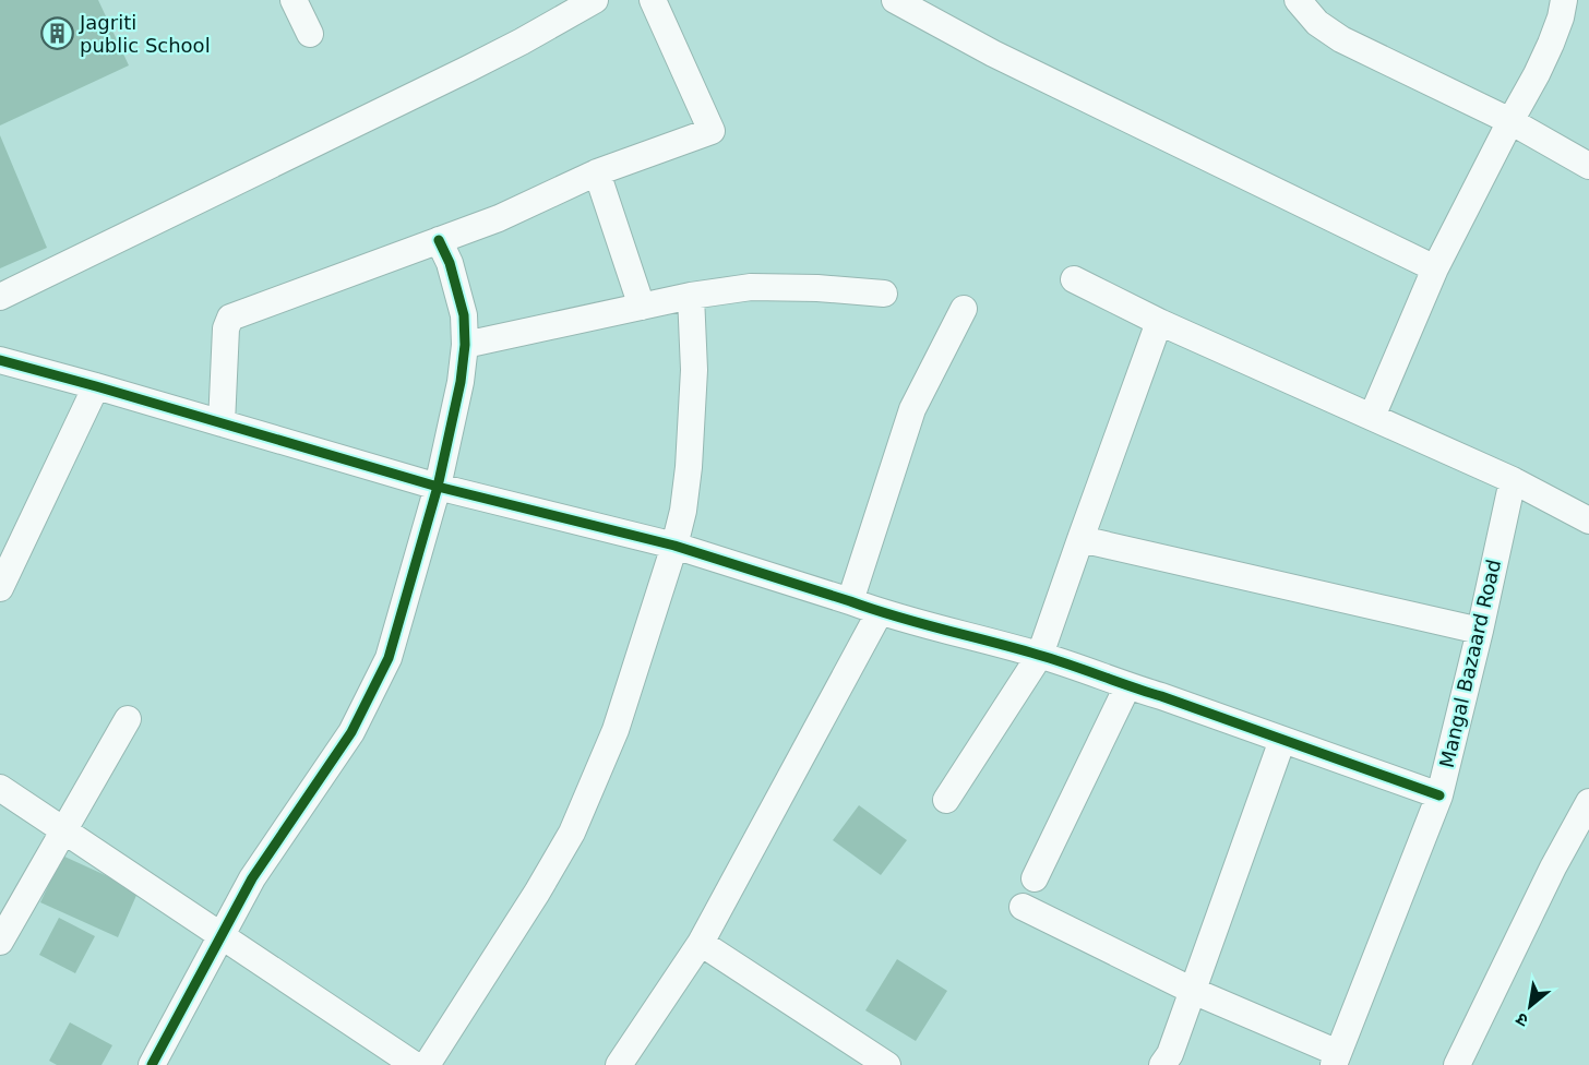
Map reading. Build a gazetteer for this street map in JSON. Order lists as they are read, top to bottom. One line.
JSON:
{"streets":{"street":["Mangal Bazaard Road"]},"places":{"building":["Jagriti public School"]},"north":"bottom left"}
